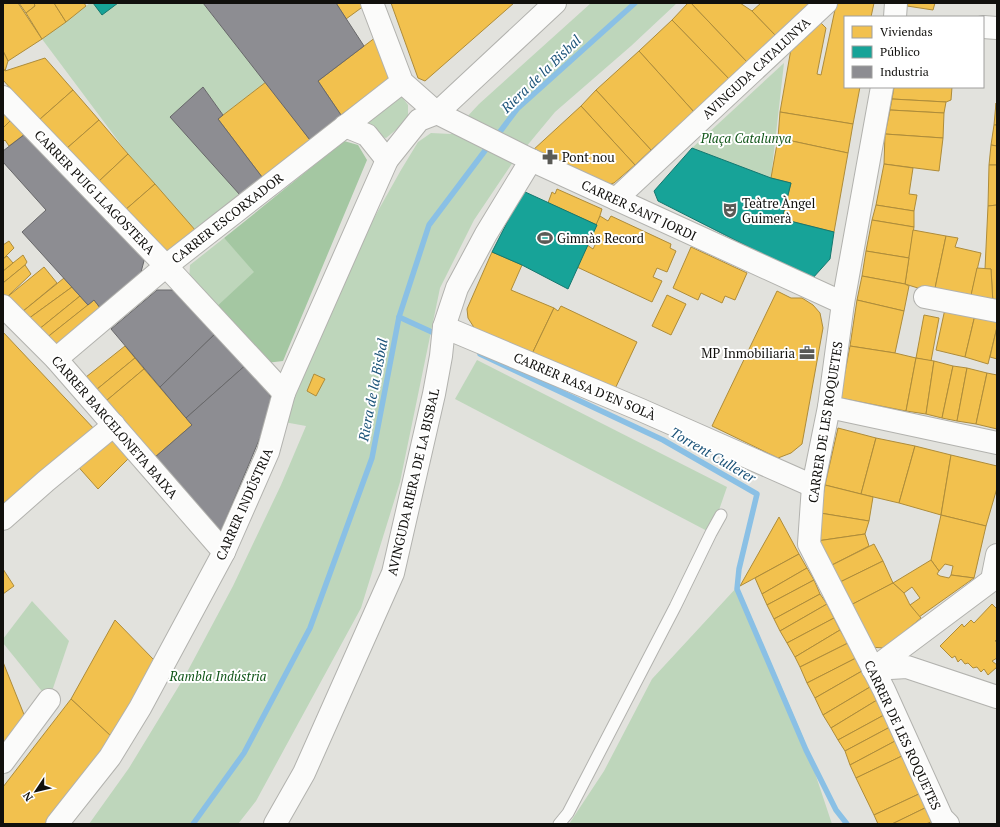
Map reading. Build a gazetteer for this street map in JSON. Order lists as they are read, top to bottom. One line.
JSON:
{"streets":{"street":["AVINGUDA CATALUNYA","CARRER PUIG LLAGOSTERA","CARRER SANT JORDI","CARRER ESCORXADOR","CARRER RASA D'EN SOLÀ","CARRER DE LES ROQUETES","CARRER BARCELONETA BAIXA","AVINGUDA RIERA DE LA BISBAL","CARRER INDÚSTRIA"]},"crossings":[["AVINGUDA CATALUNYA","CARRER SANT JORDI"],["CARRER PUIG LLAGOSTERA","CARRER ESCORXADOR"],["CARRER PUIG LLAGOSTERA","CARRER INDÚSTRIA"],["CARRER SANT JORDI","CARRER ESCORXADOR"],["CARRER SANT JORDI","CARRER DE LES ROQUETES"],["CARRER SANT JORDI","AVINGUDA RIERA DE LA BISBAL"],["CARRER SANT JORDI","CARRER INDÚSTRIA"],["CARRER ESCORXADOR","CARRER BARCELONETA BAIXA"],["CARRER RASA D'EN SOLÀ","CARRER DE LES ROQUETES"],["CARRER RASA D'EN SOLÀ","AVINGUDA RIERA DE LA BISBAL"],["CARRER BARCELONETA BAIXA","CARRER INDÚSTRIA"]],"water":["Riera de la Bisbal","Torrent Cullerer"],"parks":["Plaça Catalunya","Rambla Indústria"],"places":{"pharmacy":["Pont nou"],"theatre":["Teàtre Àngel Guimerà"],"sports":["Gimnàs Record"],"office":["MP Inmobiliaria"]},"legend":["Viviendas","Público","Industria"],"north":"bottom left"}
